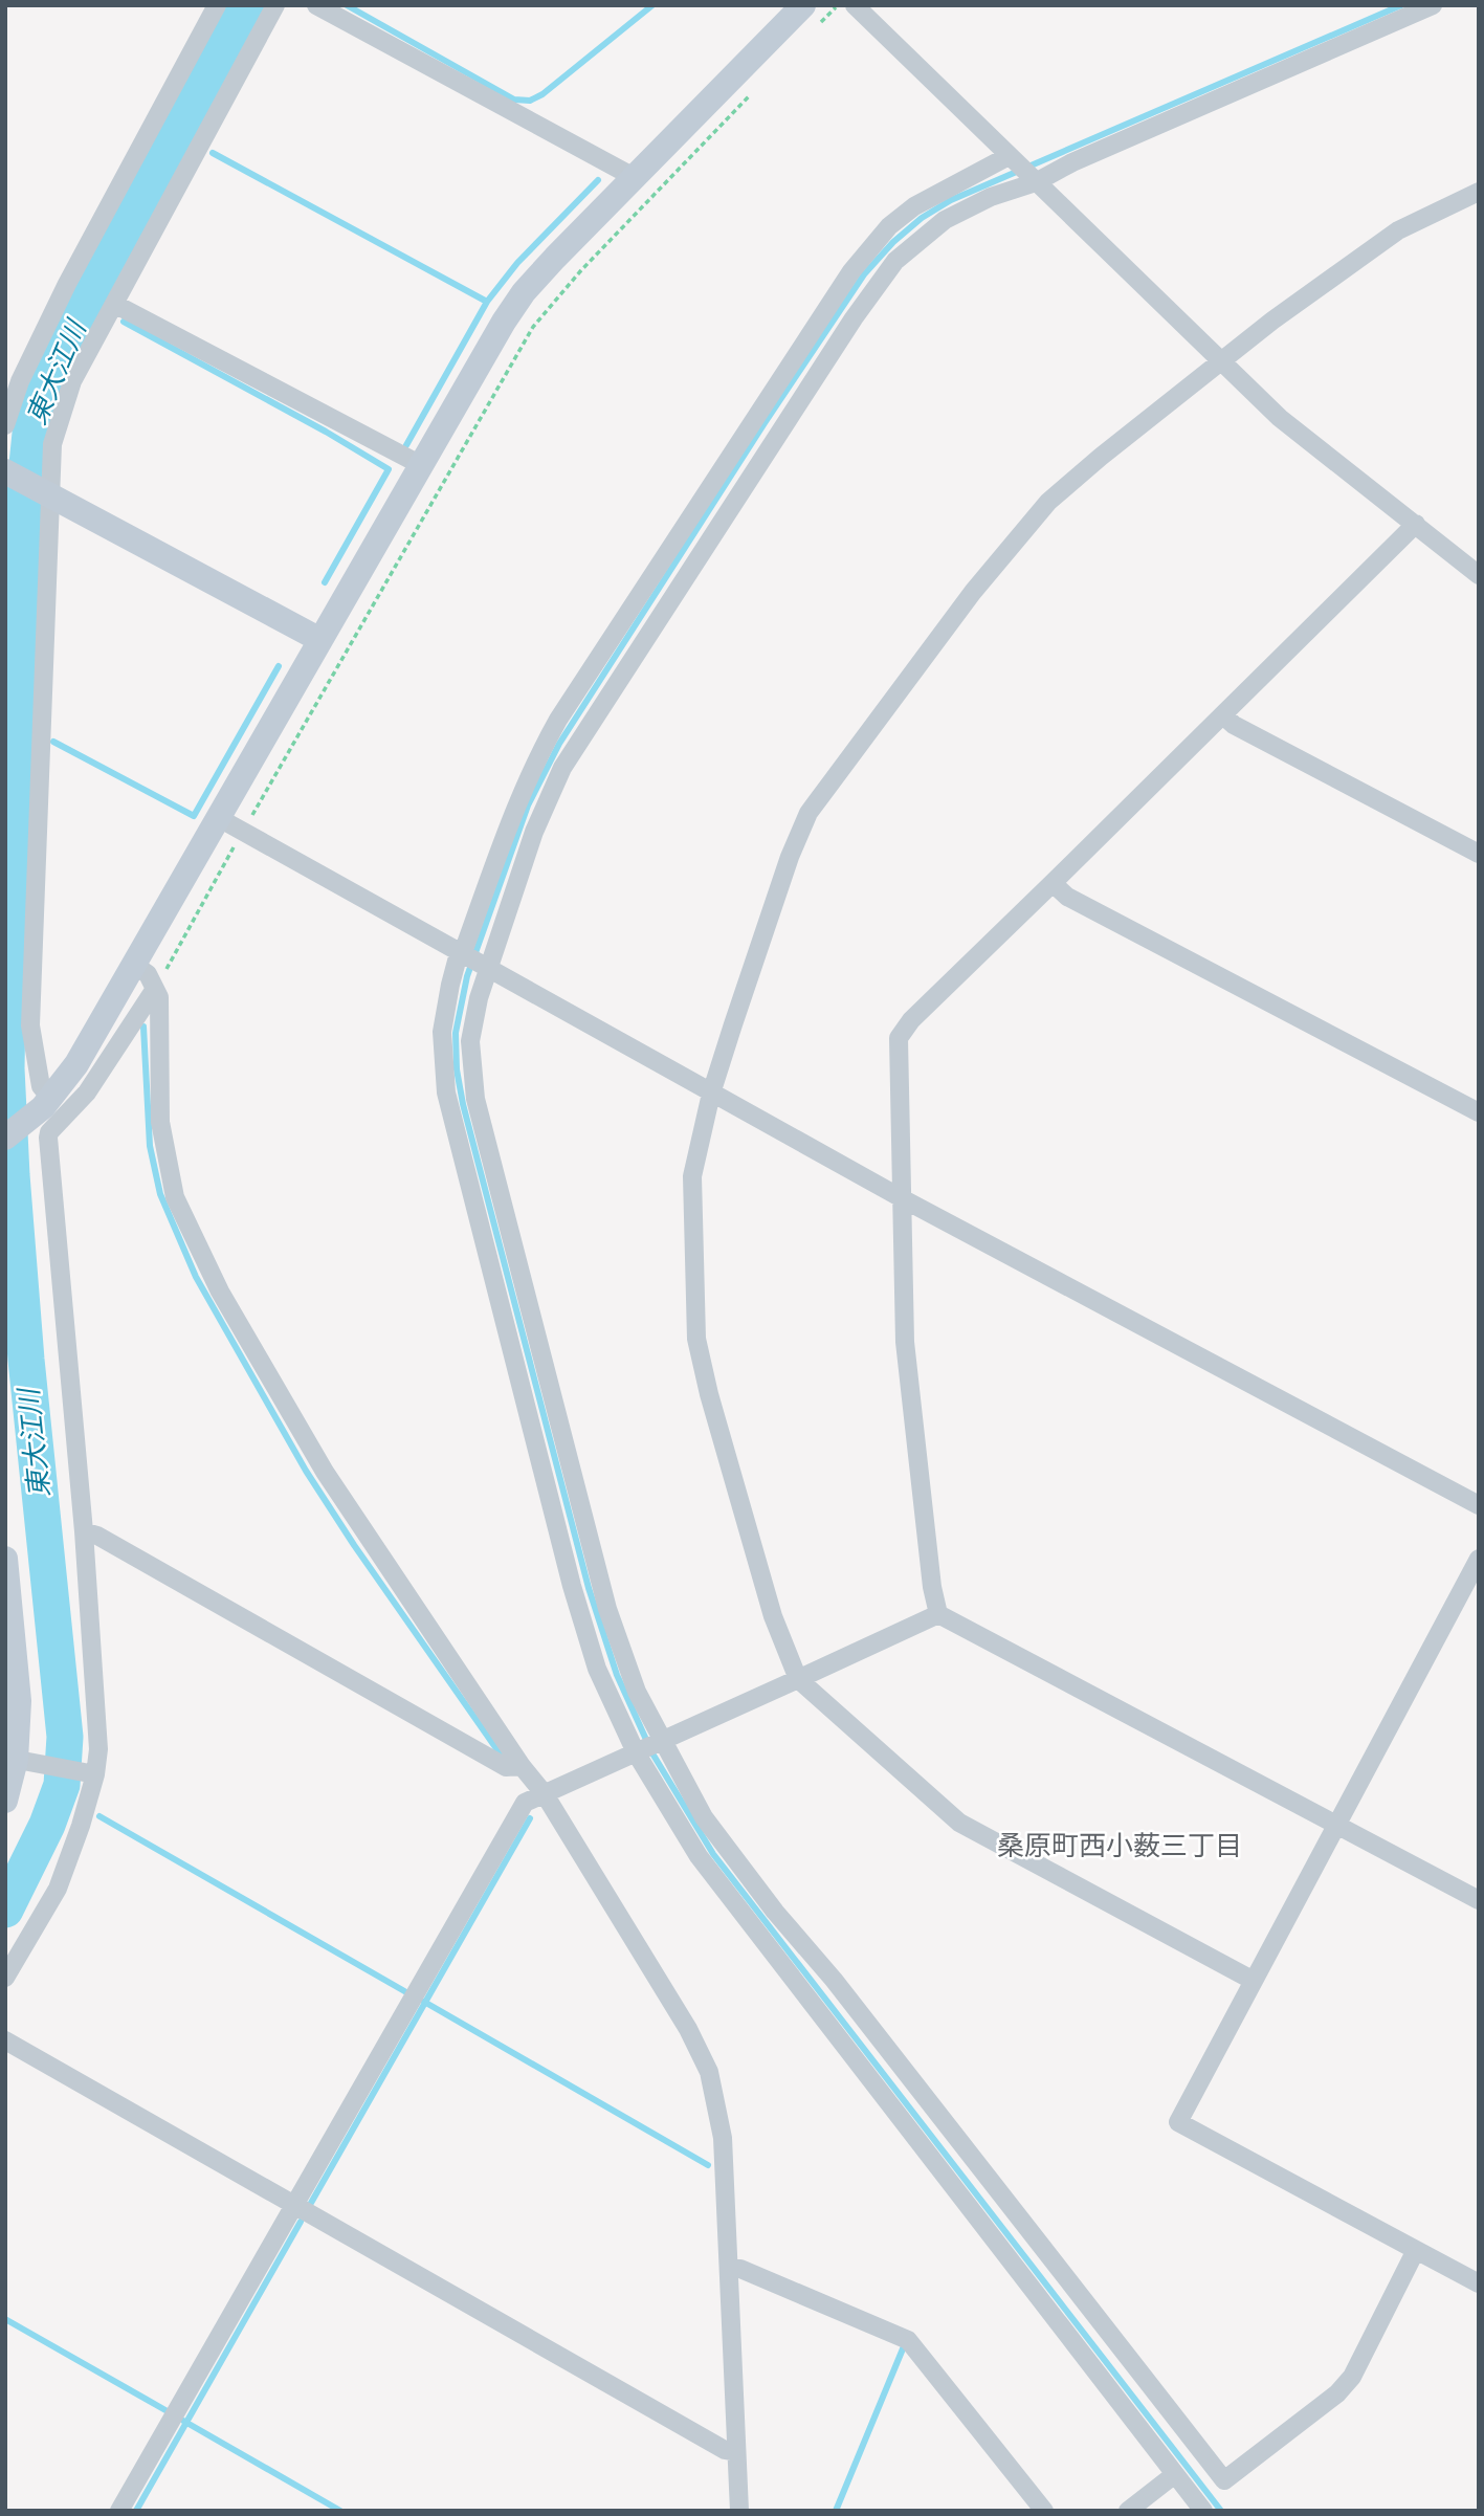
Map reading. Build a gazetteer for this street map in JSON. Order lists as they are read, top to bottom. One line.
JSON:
{"districts":["桑原町西小薮三丁目"],"water":["東大江川"]}
